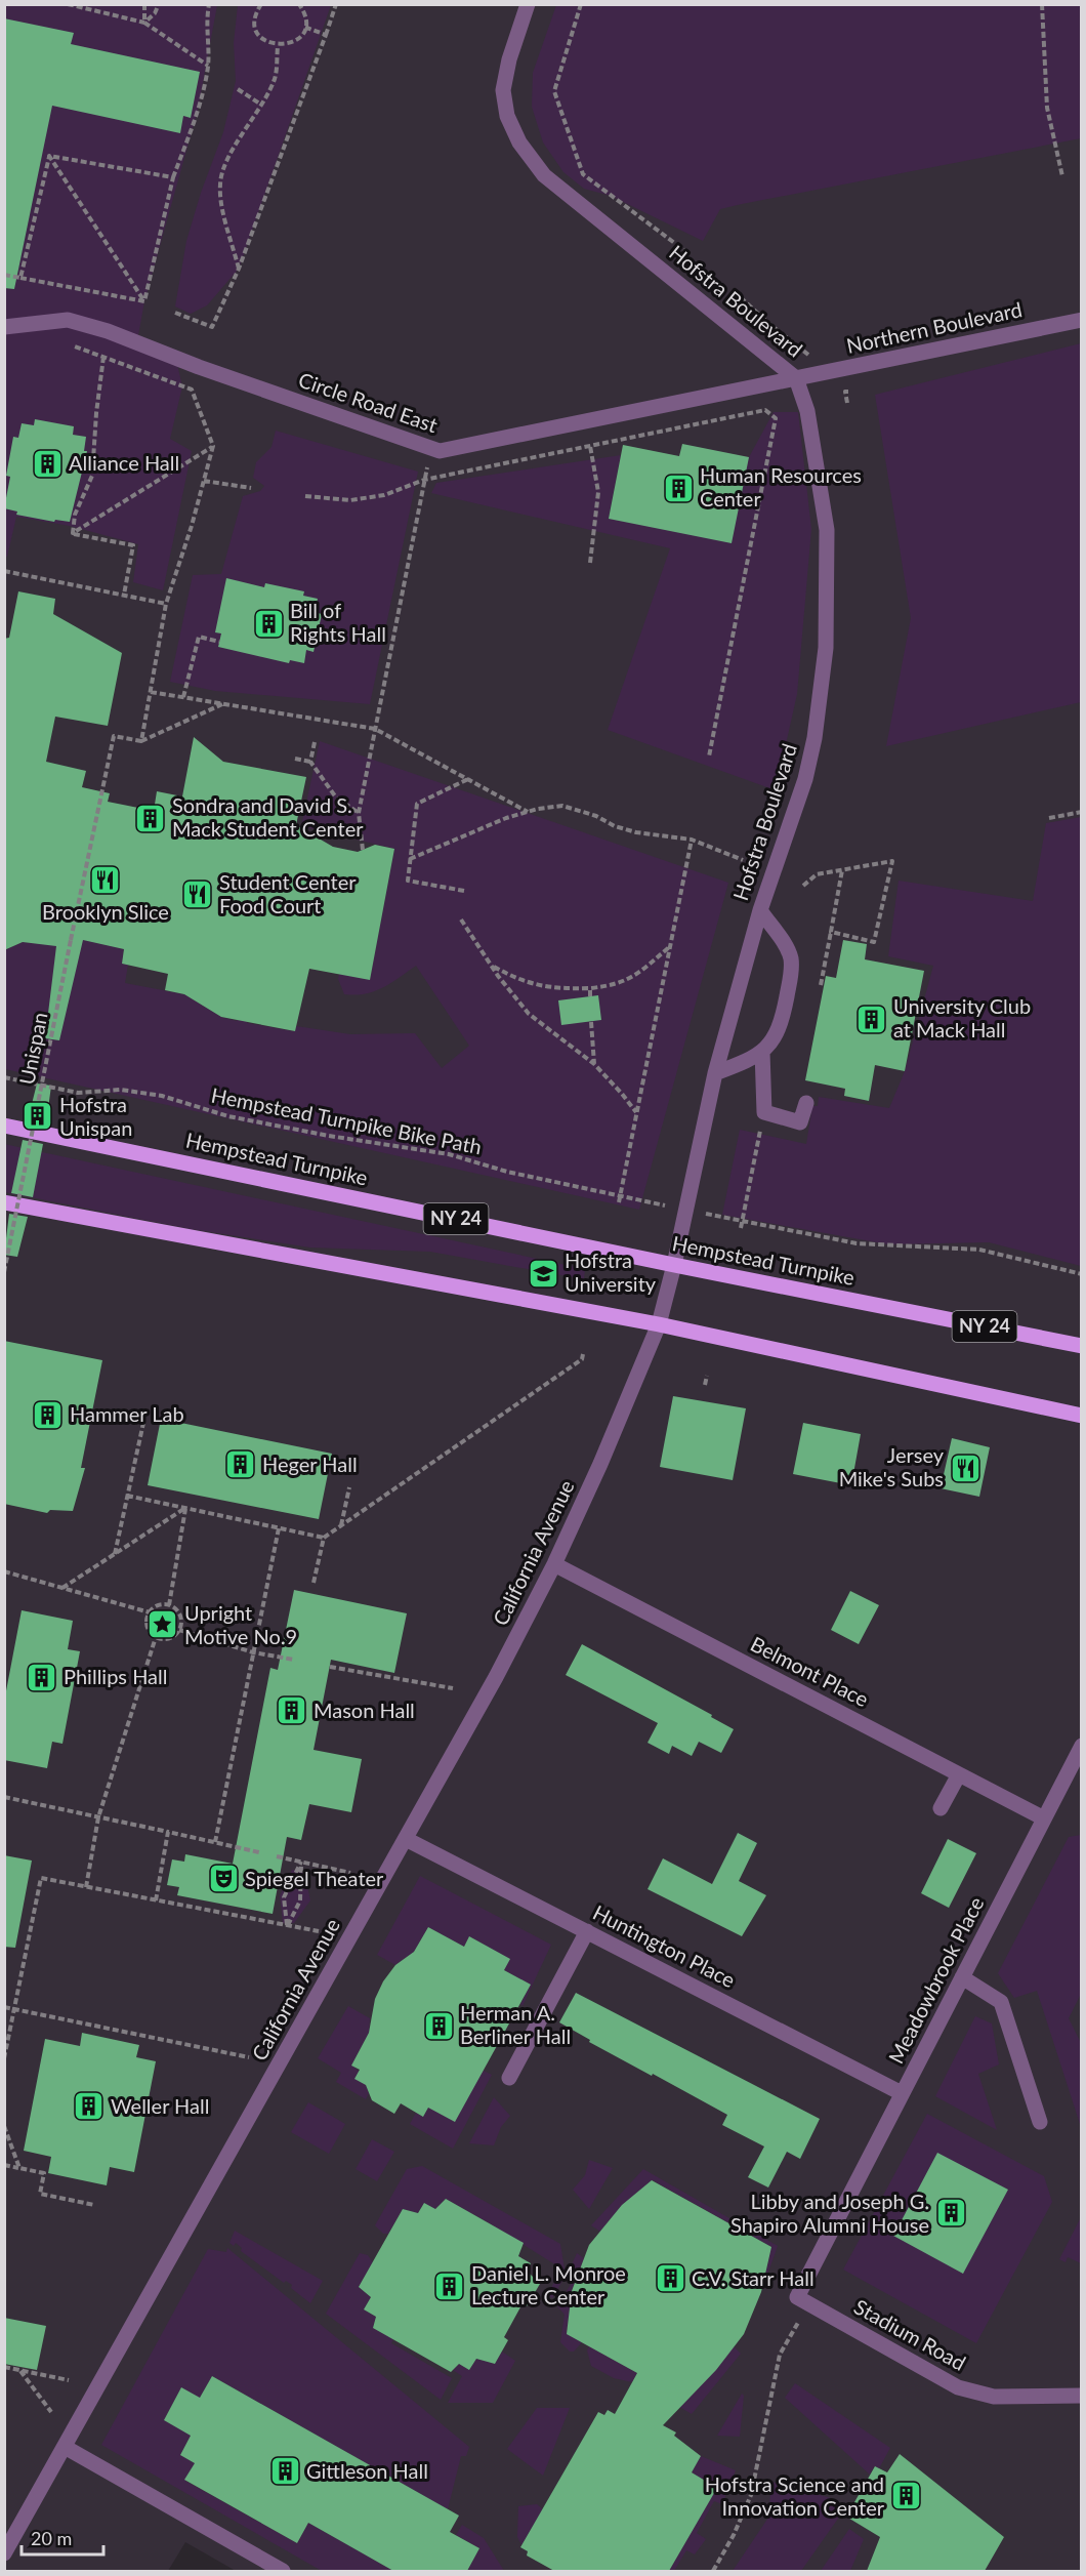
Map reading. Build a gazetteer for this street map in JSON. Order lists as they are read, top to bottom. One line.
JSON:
{"streets":{"main road":["Hempstead Turnpike","NY 24"],"street":["Hofstra Boulevard","Northern Boulevard","Circle Road East","California Avenue","Belmont Place","Huntington Place","Meadowbrook Place","Stadium Road"],"path":["Unispan","Hempstead Turnpike Bike Path"]},"crossings":[["Hofstra Boulevard","Northern Boulevard"],["Hofstra Boulevard","Circle Road East"],["Hofstra Boulevard","Hempstead Turnpike"],["Hofstra Boulevard","California Avenue"],["Northern Boulevard","Circle Road East"],["Hempstead Turnpike","California Avenue"],["California Avenue","Belmont Place"],["California Avenue","Huntington Place"],["Belmont Place","Meadowbrook Place"],["Huntington Place","Meadowbrook Place"],["Meadowbrook Place","Stadium Road"]],"places":{"building":["Alliance Hall","Human Resources Center","Bill of Rights Hall","Sondra and David S. Mack Student Center","University Club at Mack Hall","Hofstra Unispan","Hammer Lab","Heger Hall","Phillips Hall","Mason Hall","Herman A. Berliner Hall","Weller Hall","Libby and Joseph G. Shapiro Alumni House","C.V. Starr Hall","Daniel L. Monroe Lecture Center","Gittleson Hall","Hofstra Science and Innovation Center"],"restaurant":["Brooklyn Slice","Student Center Food Court","Jersey Mike's Subs"],"school or university":["Hofstra University"],"place":["Upright Motive No.9"],"theatre":["Spiegel Theater"]},"scale_bar":"20 m"}
